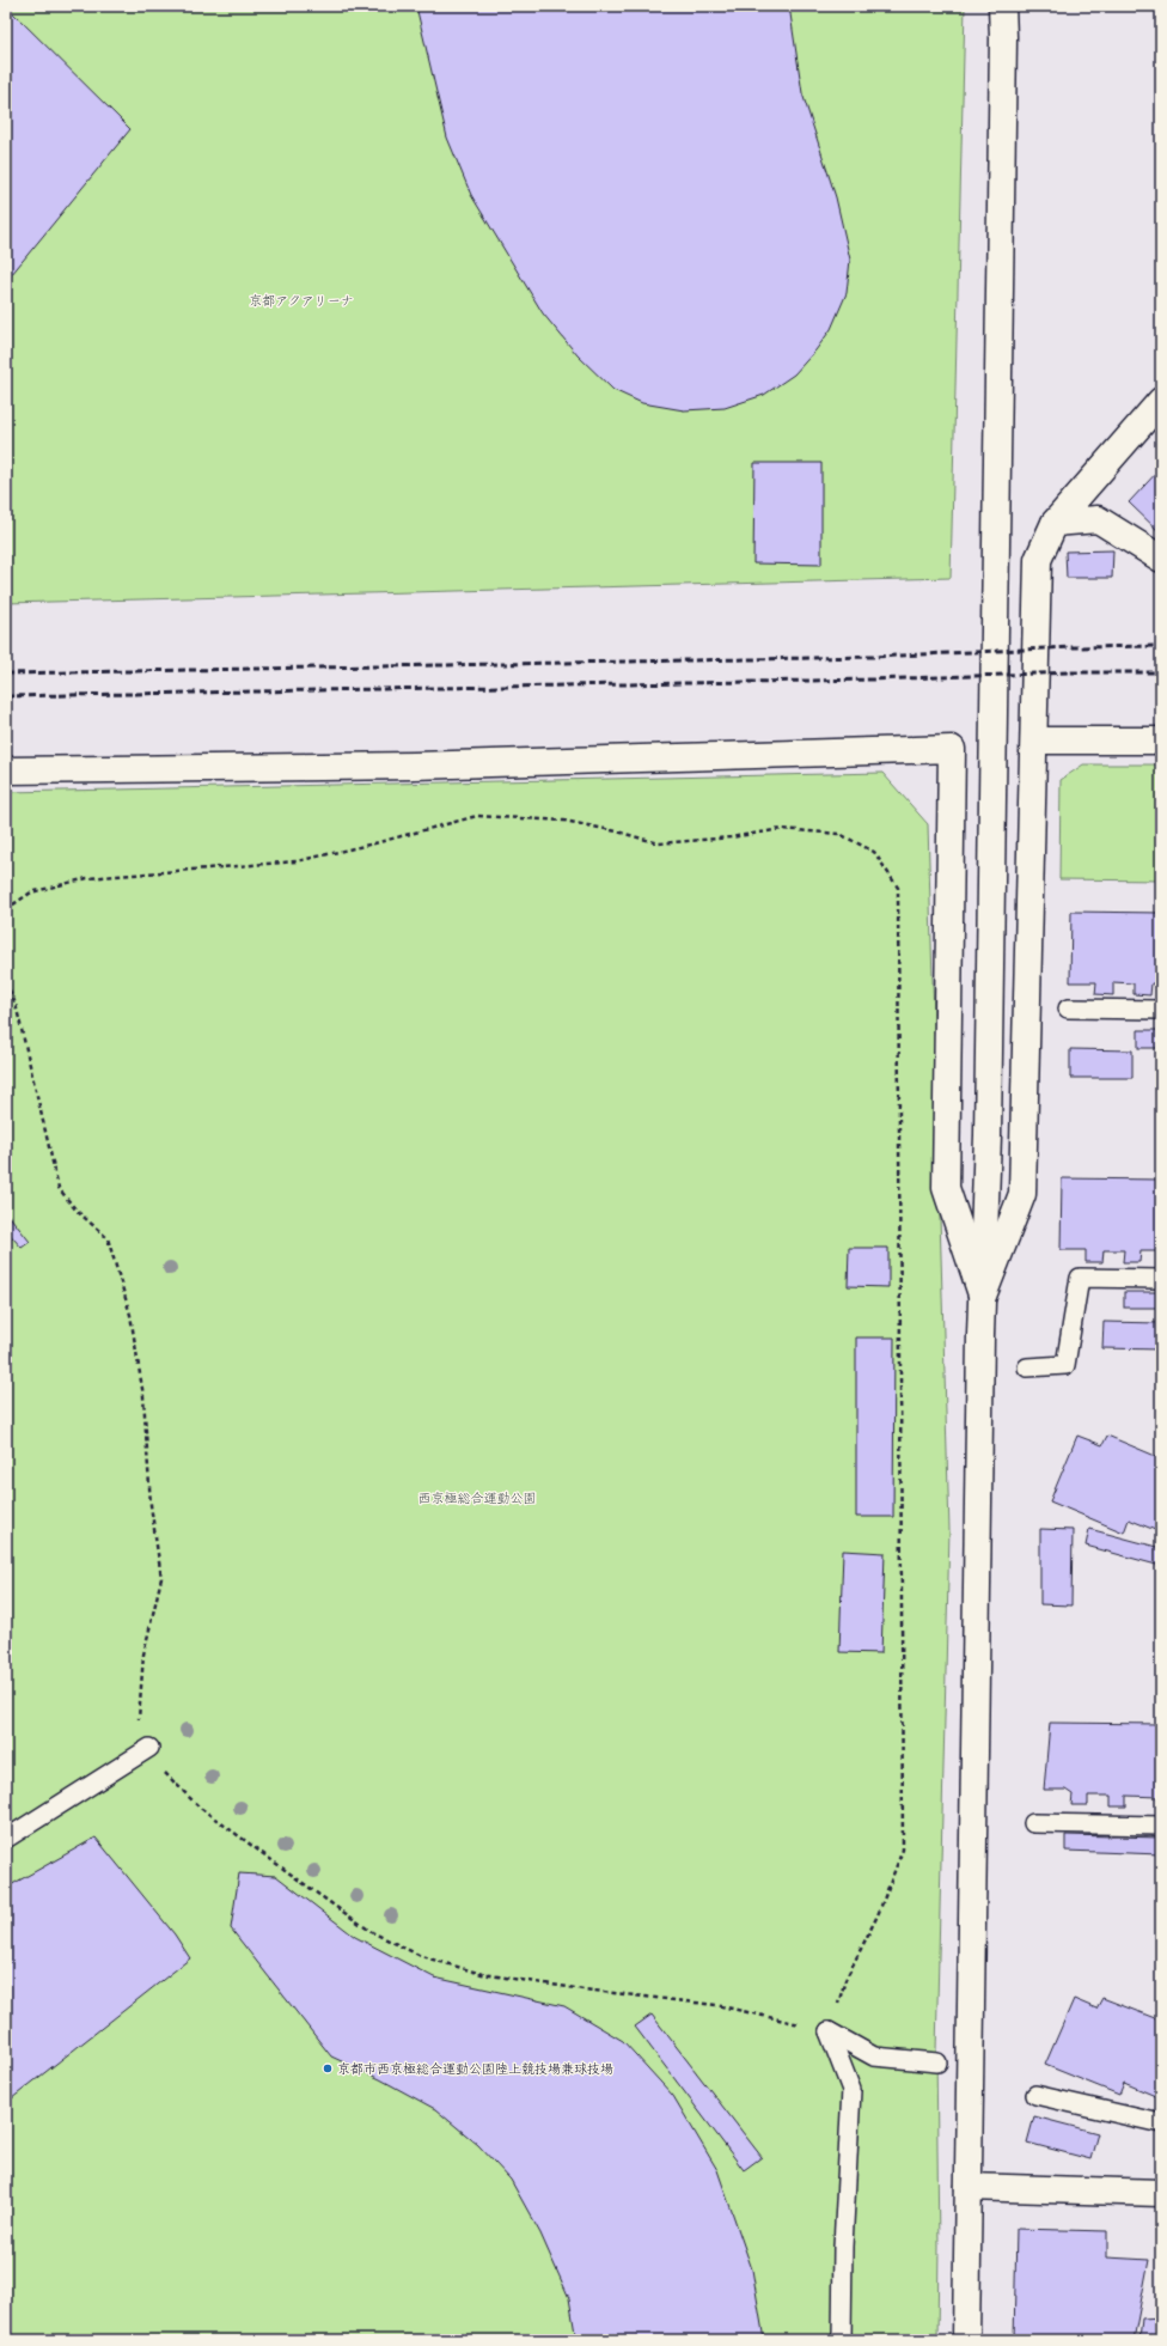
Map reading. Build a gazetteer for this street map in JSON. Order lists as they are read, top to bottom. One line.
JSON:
{"parks":["京都アクアリーナ","西京極総合運動公園"],"places":["京都市西京極総合運動公園陸上競技場兼球技場"]}
